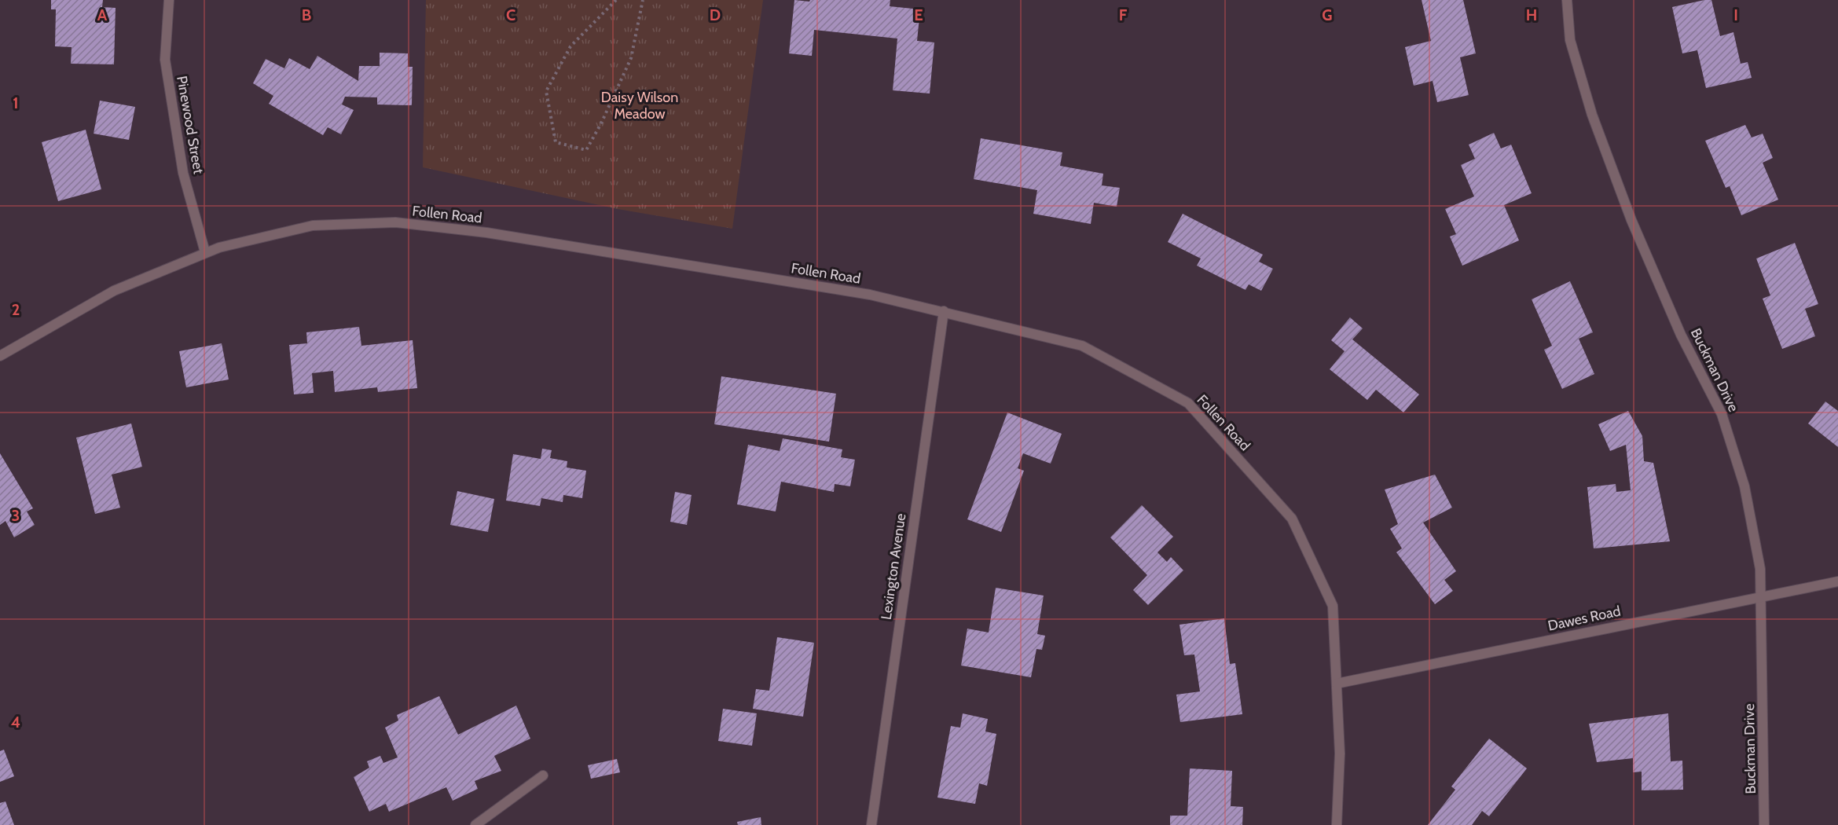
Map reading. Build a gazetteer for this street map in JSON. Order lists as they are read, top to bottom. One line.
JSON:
{"streets":{"street":["Pinewood Street","Follen Road","Buckman Drive","Lexington Avenue","Dawes Road"]},"crossings":[["Pinewood Street","Follen Road"],["Follen Road","Lexington Avenue"],["Follen Road","Dawes Road"],["Buckman Drive","Dawes Road"]],"parks":["Daisy Wilson Meadow"],"grid":{"columns":["A","B","C","D","E","F","G","H","I"],"rows":["1","2","3","4"]}}
